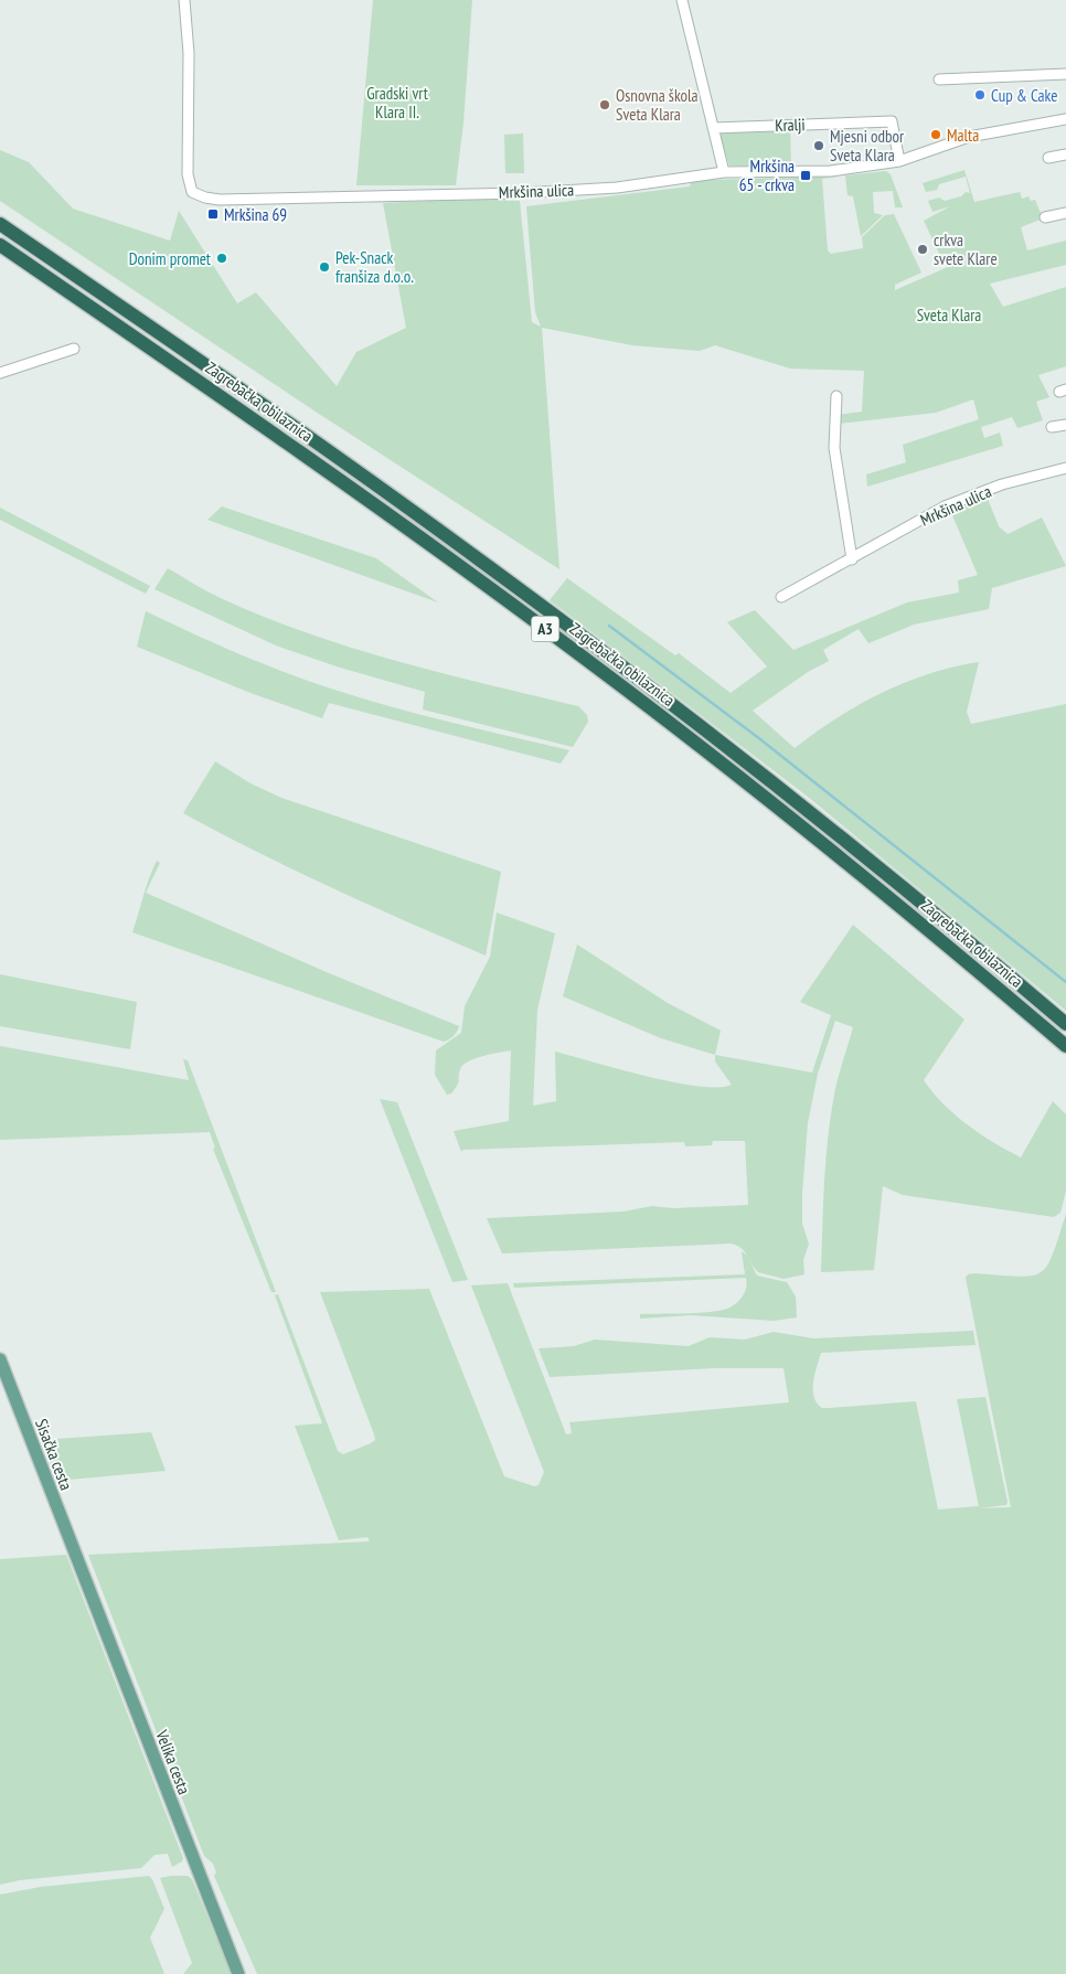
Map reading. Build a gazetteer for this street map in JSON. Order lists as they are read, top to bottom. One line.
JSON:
{"streets":{"highway":["Zagrebačka obilaznica","A3"],"main road":["Sisačka cesta","Velika cesta"],"street":["Kralji","Mrkšina ulica"]},"crossings":[["Kralji","Mrkšina ulica"],["Sisačka cesta","Velika cesta"]],"parks":["Gradski vrt Klara II.","Sveta Klara"],"places":{"other":["Cup & Cake","Osnovna škola Sveta Klara","Malta","Mjesni odbor Sveta Klara","crkva svete Klare","Donim promet","Pek-Snack franšiza d.o.o."],"transit":["Mrkšina 65 - crkva","Mrkšina 69"]}}
